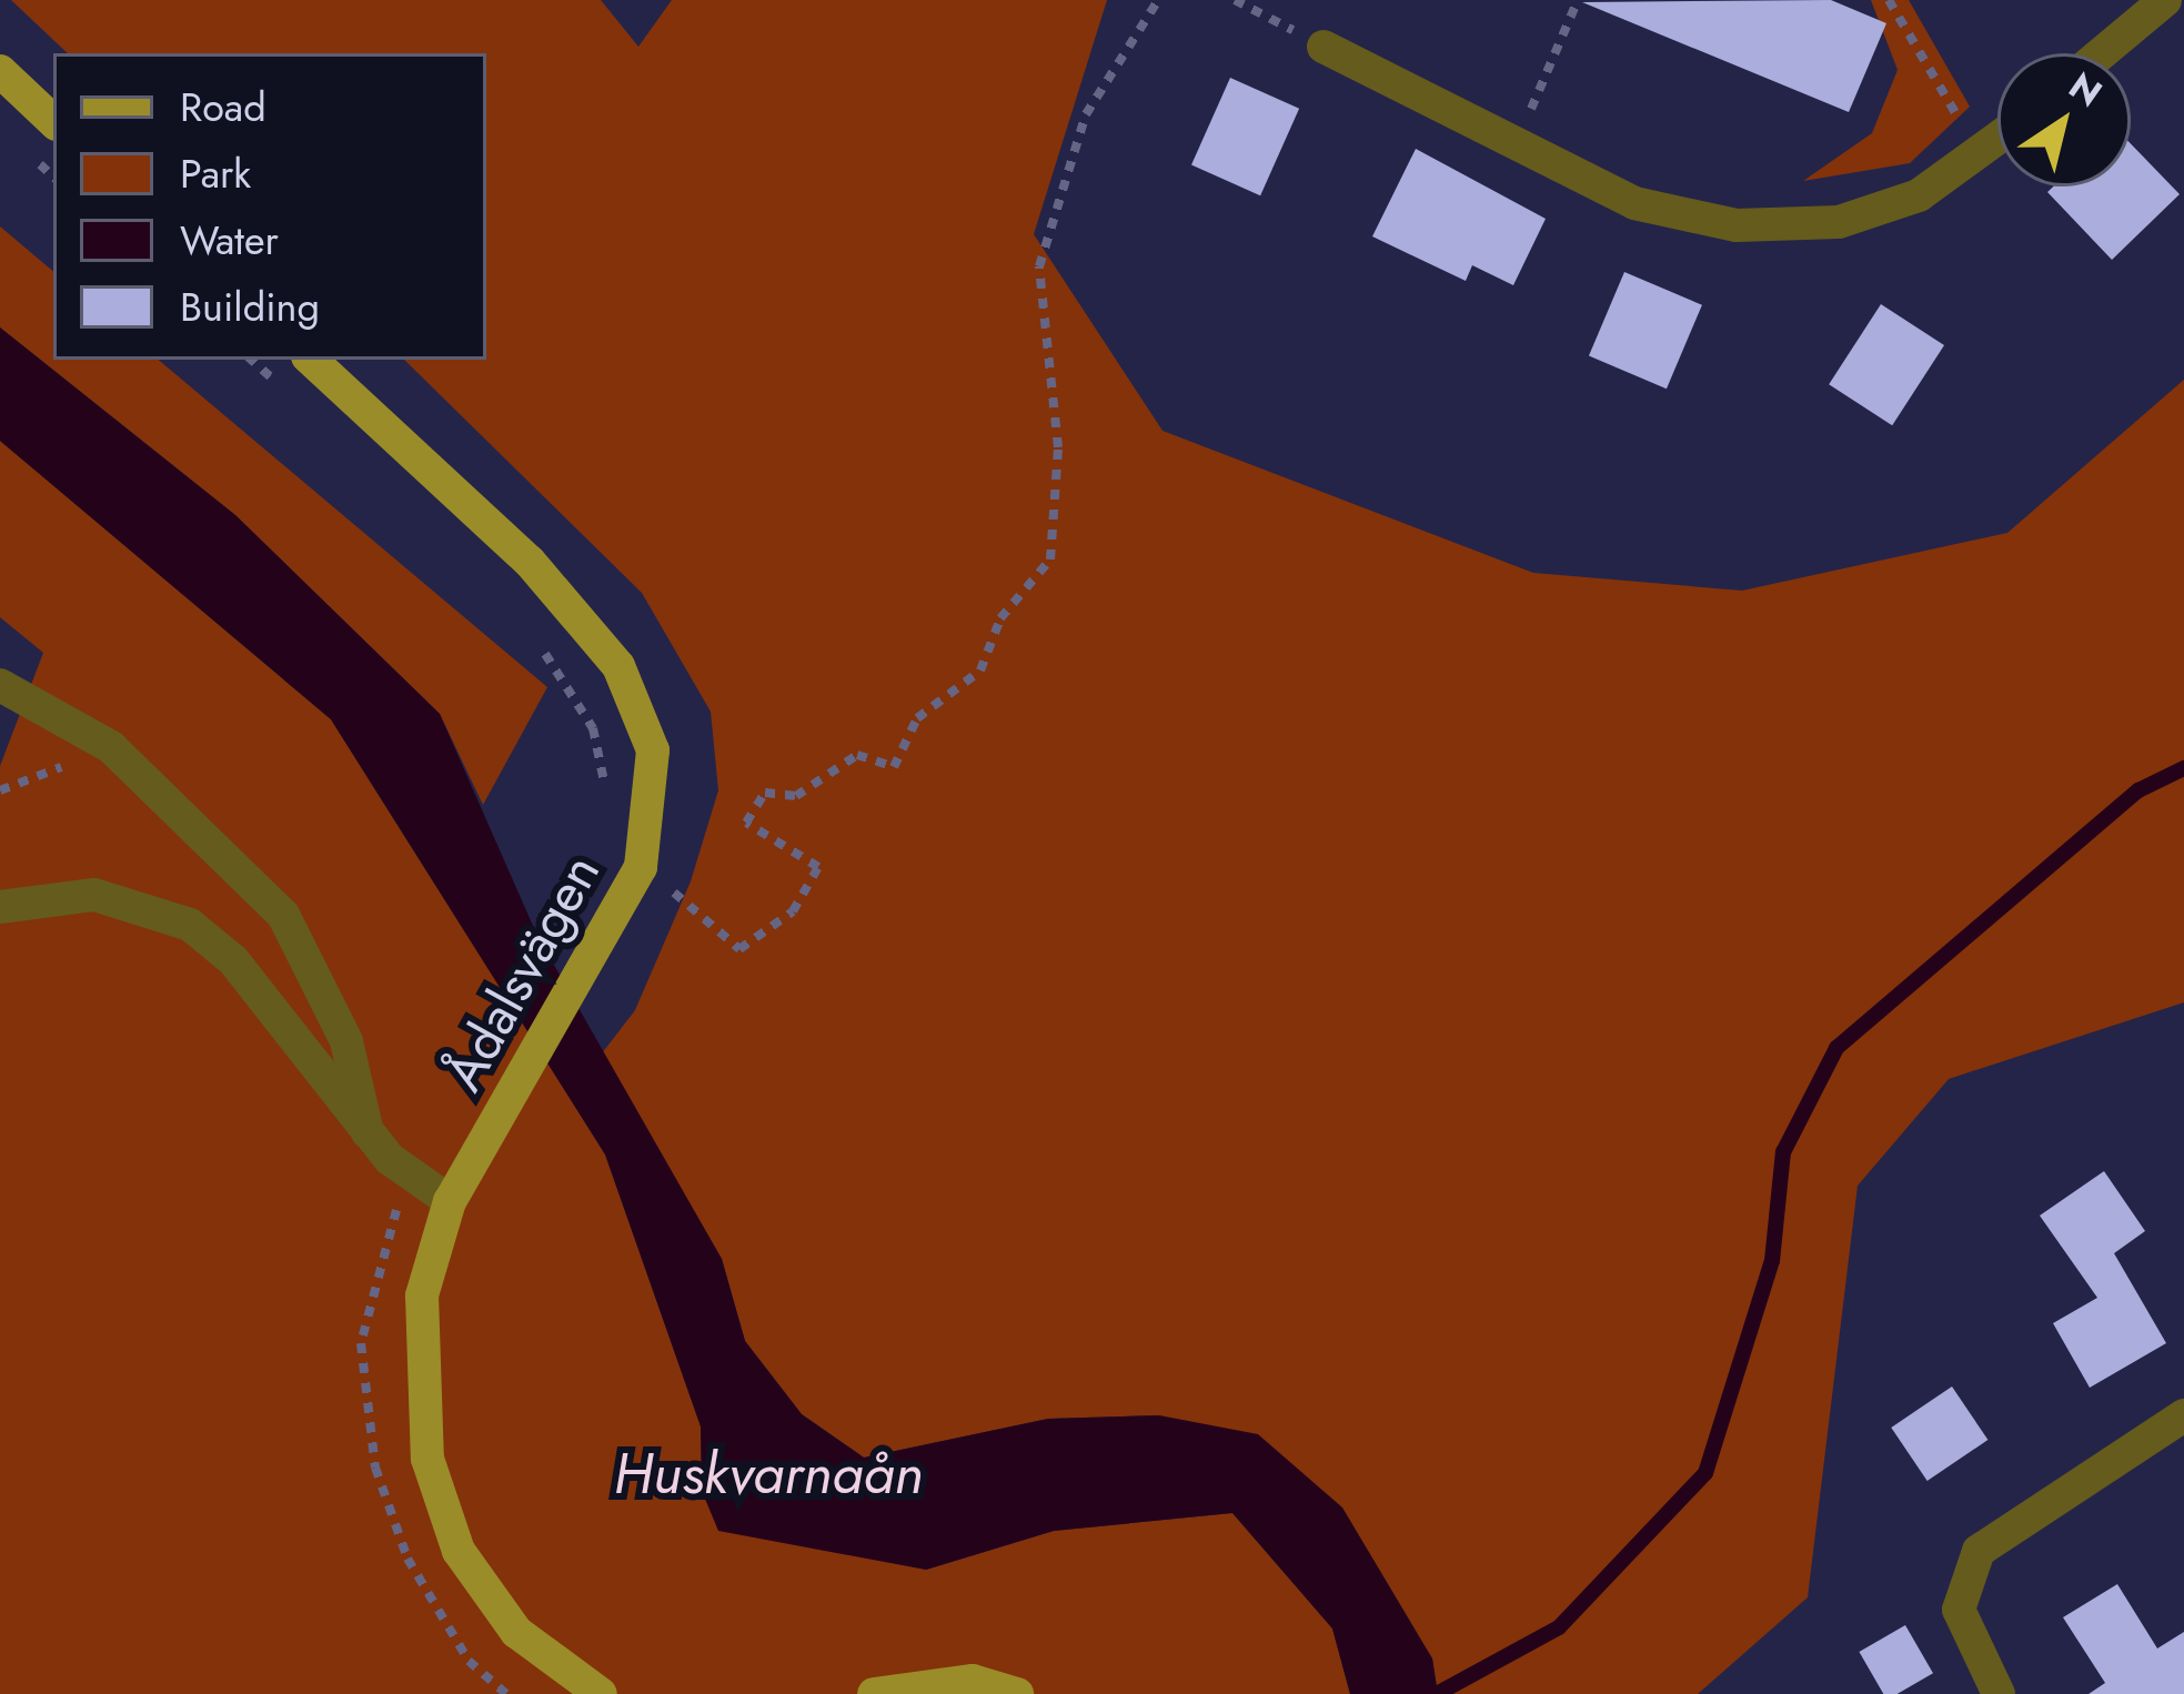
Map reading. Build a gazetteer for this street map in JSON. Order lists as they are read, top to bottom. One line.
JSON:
{"streets":{"main road":["Ådalsvägen"]},"water":["Huskvarnaån"],"legend":["Road","Park","Water","Building"],"north":"top right"}
